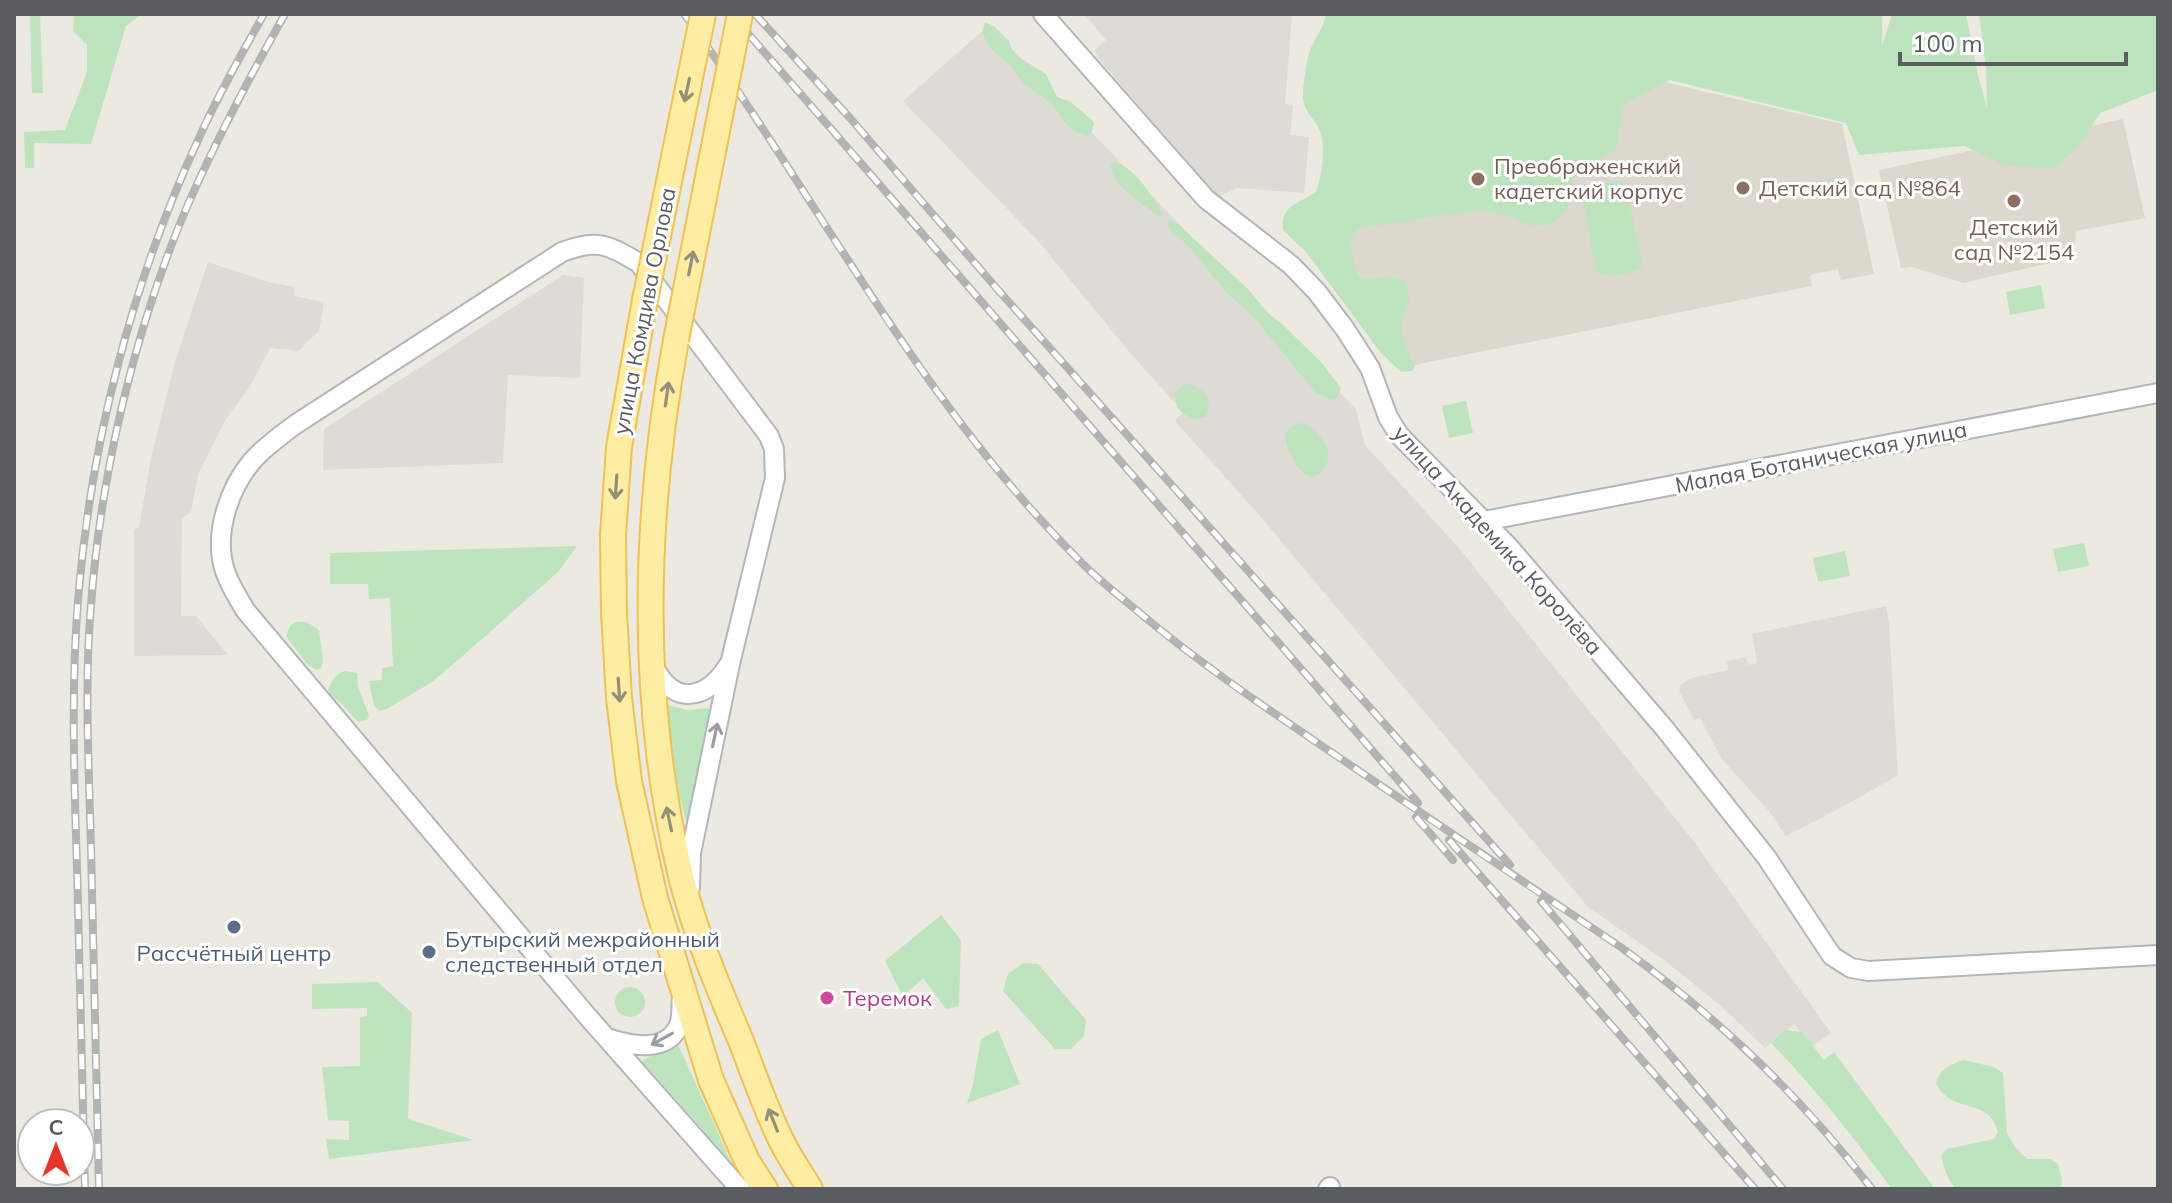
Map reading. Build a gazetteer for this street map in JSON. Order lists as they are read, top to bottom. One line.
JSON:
{"streets":{"main road":["улица Комдива Орлова"],"street":["Малая Ботаническая улица","улица Академика Королёва"]},"crossings":[["Малая Ботаническая улица","улица Академика Королёва"]],"places":["Преображенский кадетский корпус","Детский сад №864","Детский сад №2154","Рассчётный центр","Бутырский межрайонный следственный отдел","Теремок"],"scale_bar":"100 m","north":"top"}
